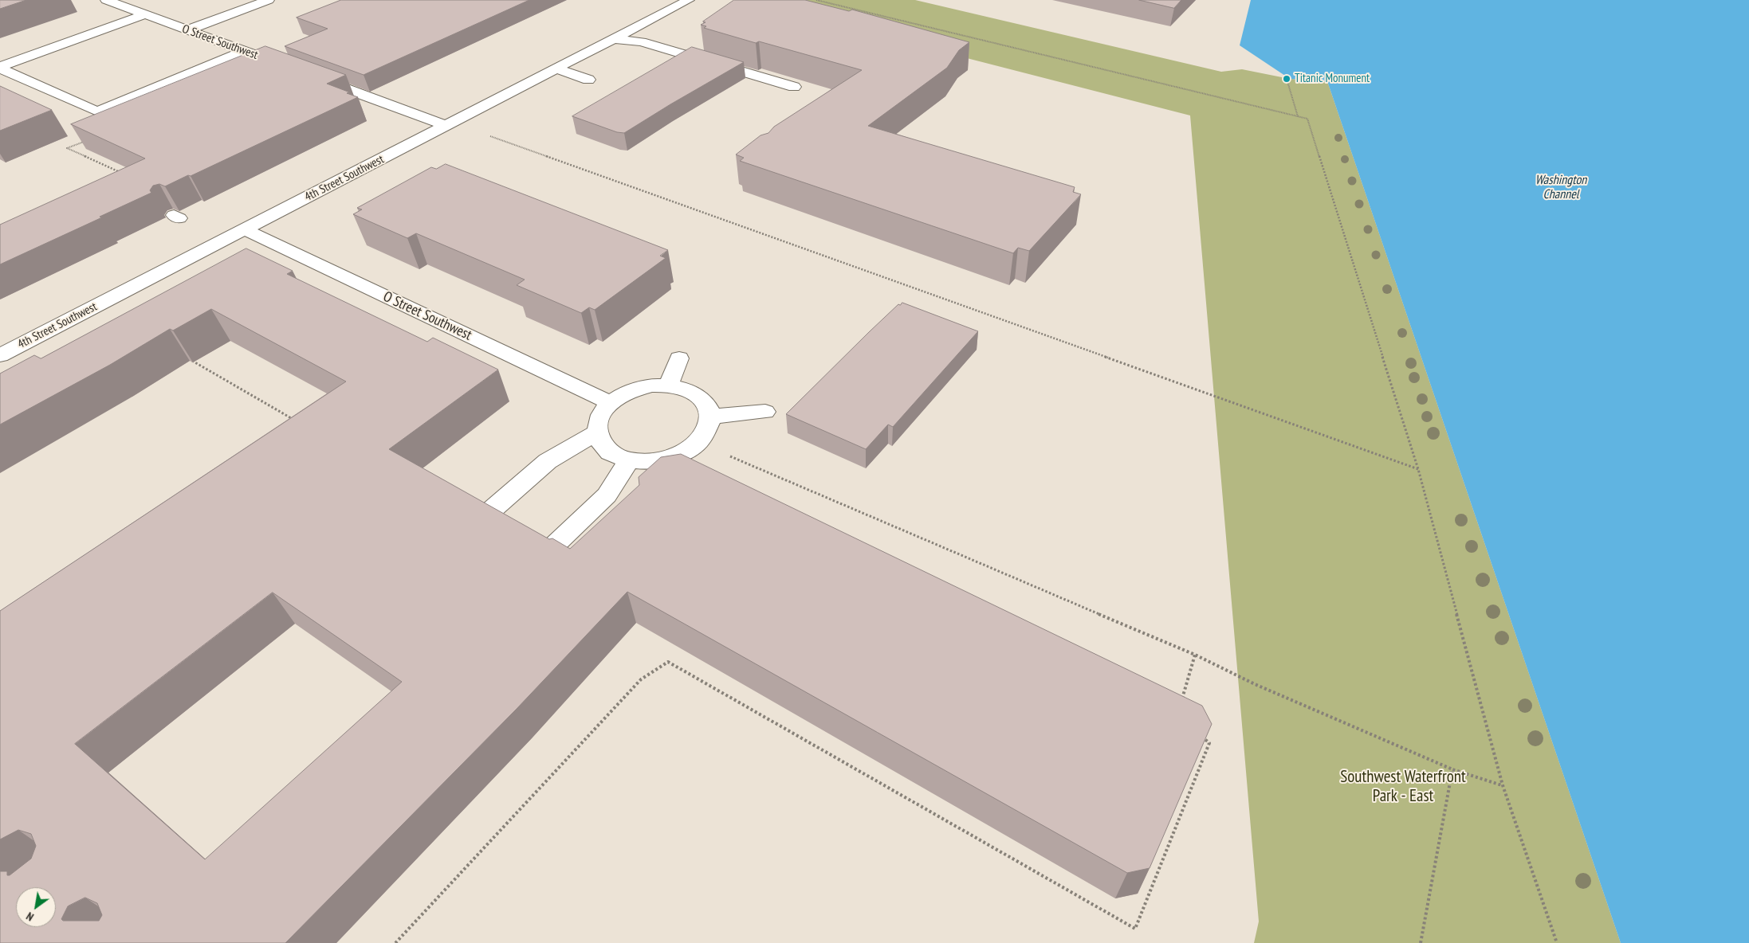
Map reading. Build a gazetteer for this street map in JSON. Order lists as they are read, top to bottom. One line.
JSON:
{"streets":{"street":["O Street Southwest","4th Street Southwest"]},"crossings":[["O Street Southwest","4th Street Southwest"]],"water":["Washington Channel"],"parks":["Southwest Waterfront Park - East"],"places":["Titanic Monument"],"north":"bottom left"}
